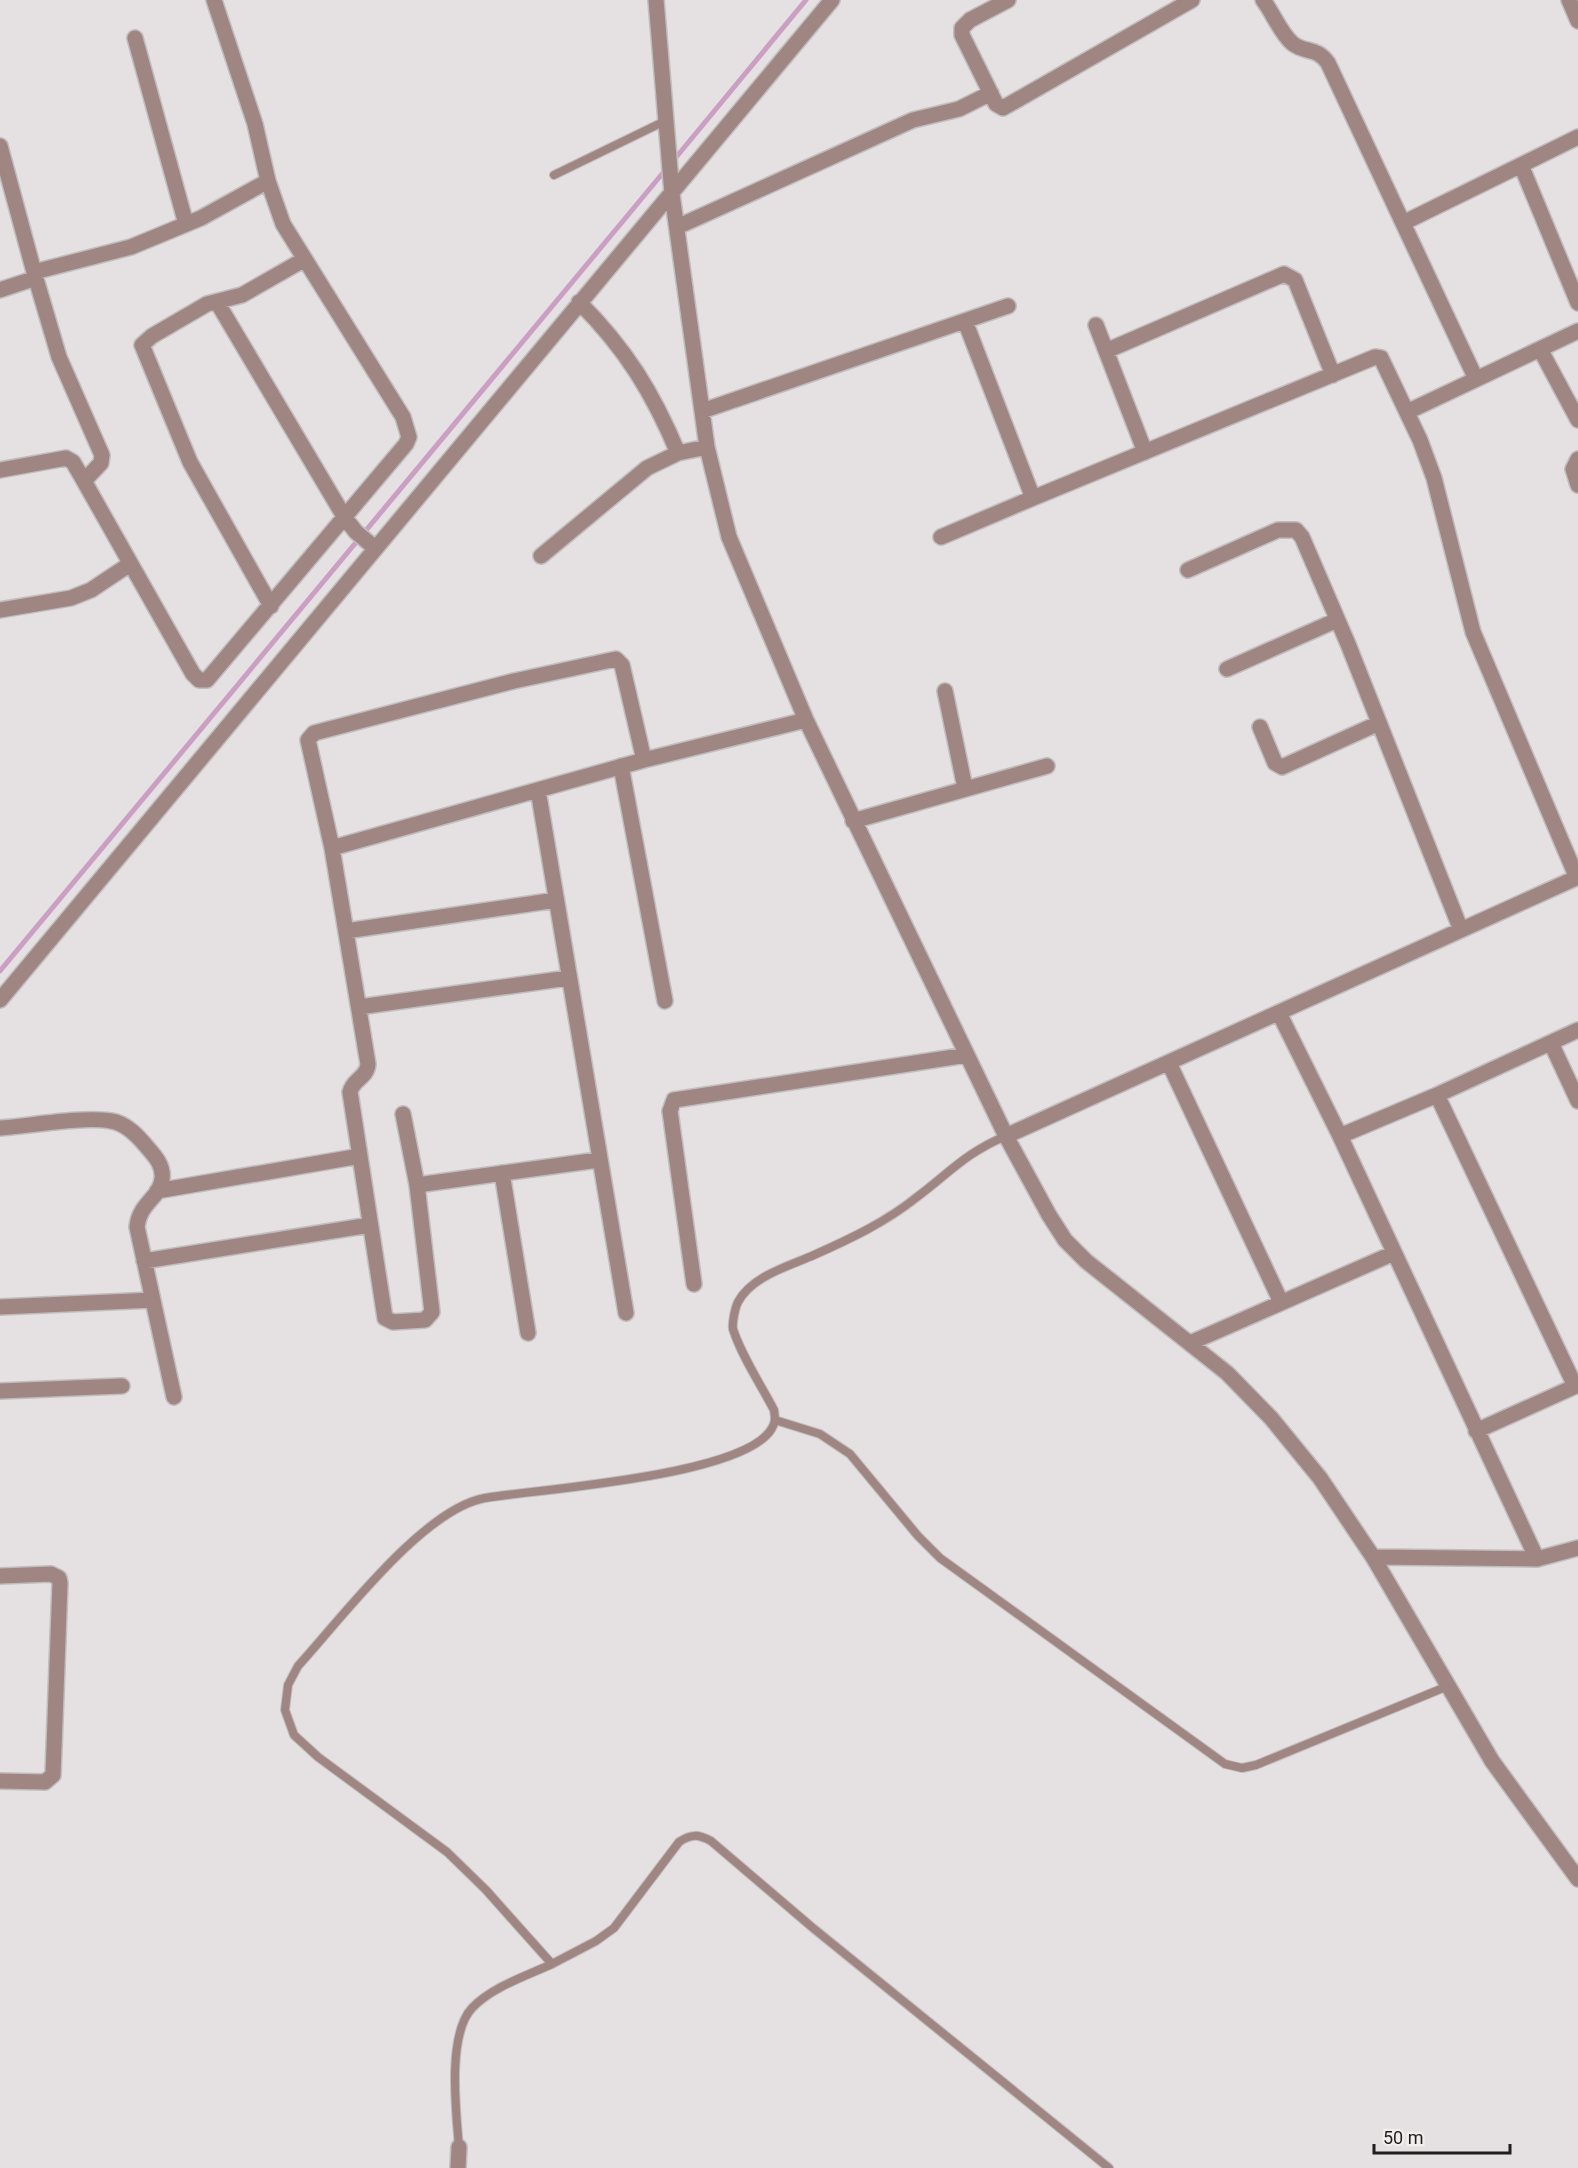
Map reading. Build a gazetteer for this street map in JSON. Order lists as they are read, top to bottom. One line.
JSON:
{"scale_bar":"50 m"}
